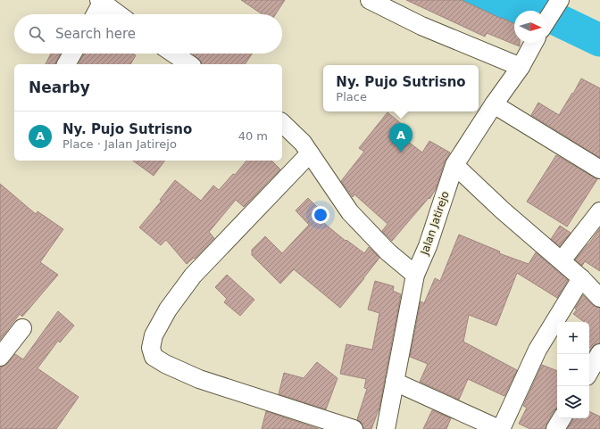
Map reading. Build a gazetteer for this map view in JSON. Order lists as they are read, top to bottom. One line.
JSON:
{"streets":{"street":["Jalan Jatirejo"]},"north":"right","page":{"search":"Search here","heading":"Nearby","popup":["Ny. Pujo Sutrisno","Place"],"list":[{"mark":"A","name":"Ny. Pujo Sutrisno","note":"Place · Jalan Jatirejo","value":"40 m"}],"pins":"A","map_buttons":["+","−"]}}
